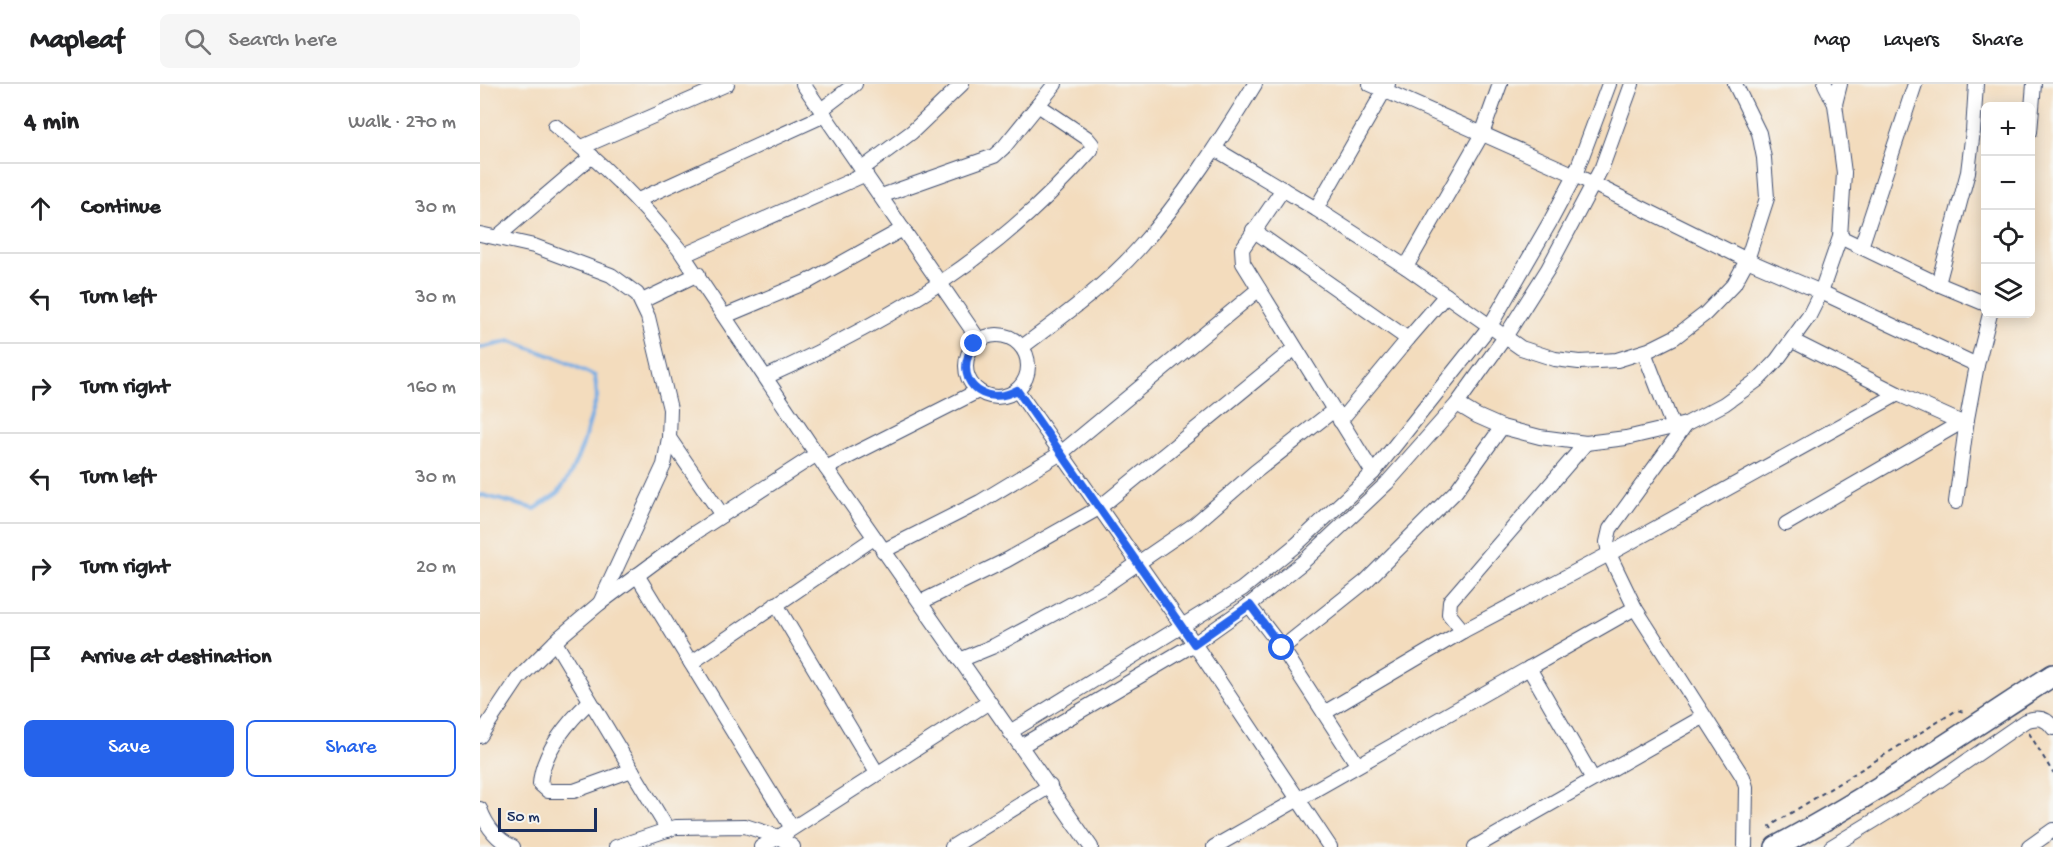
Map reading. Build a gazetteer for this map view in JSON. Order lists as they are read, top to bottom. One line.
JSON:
{"scale_bar":"50 m","page":{"header":"Mapleaf","search":"Search here","nav":["Map","Layers","Share"],"heading":["4 min","Walk · 270 m"],"map_buttons":["+","−"],"list":[["Continue","30 m"],["Turn left","30 m"],["Turn right","160 m"],["Turn left","30 m"],["Turn right","20 m"],"Arrive at destination"],"buttons":["Save","Share"],"scale":"50 m"}}
